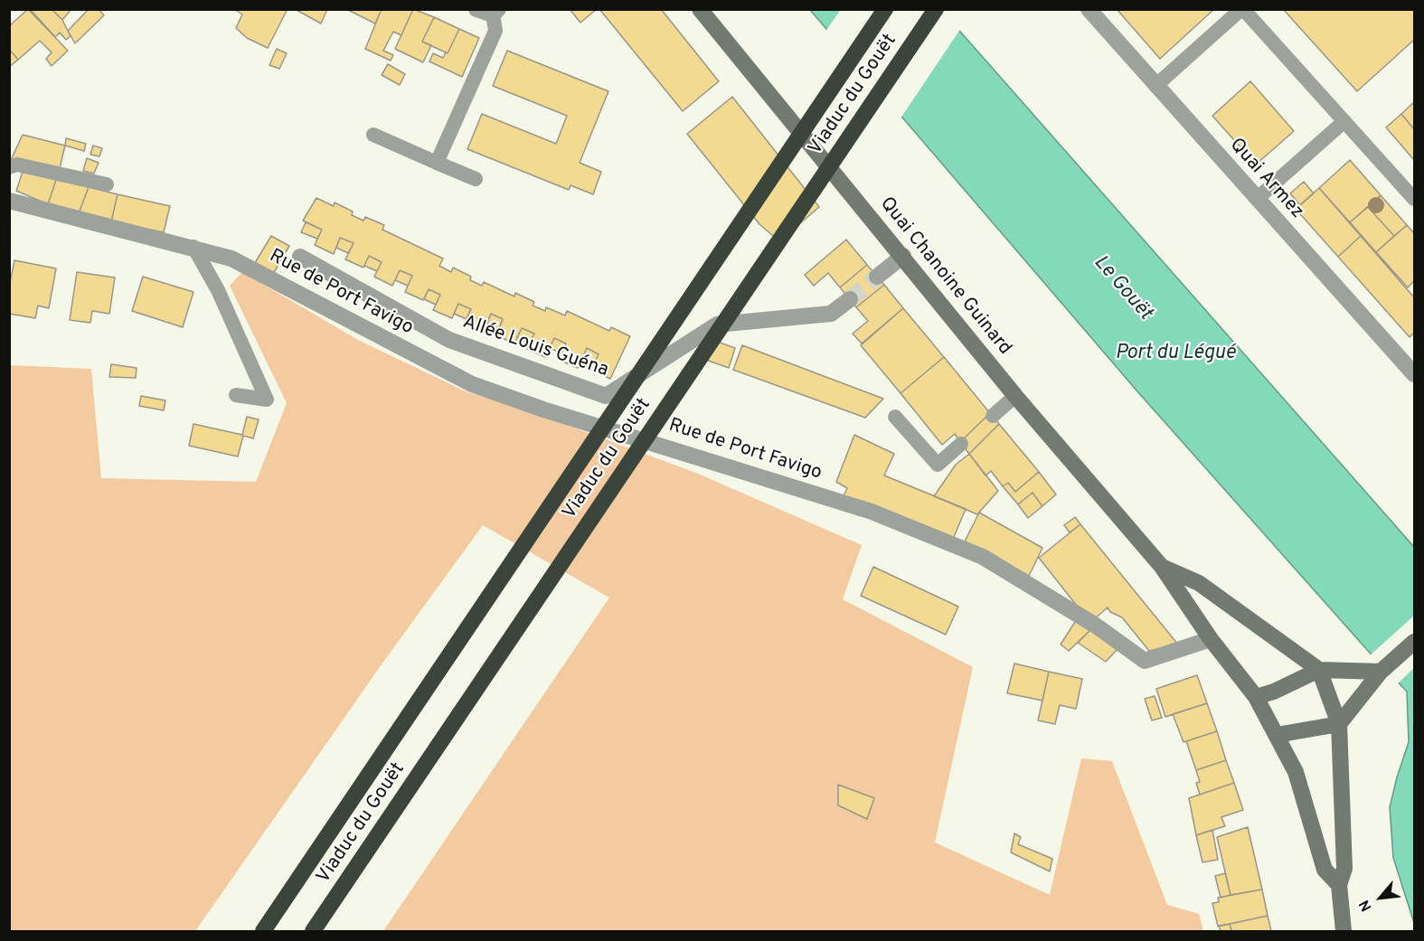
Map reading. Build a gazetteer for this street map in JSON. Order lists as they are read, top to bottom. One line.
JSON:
{"streets":{"highway":["Viaduc du Gouët"],"street":["Quai Armez","Quai Chanoine Guinard","Rue de Port Favigo","Allée Louis Guéna"]},"crossings":[["Quai Chanoine Guinard","Rue de Port Favigo"]],"water":["Le Gouët","Port du Légué"],"north":"bottom left"}
